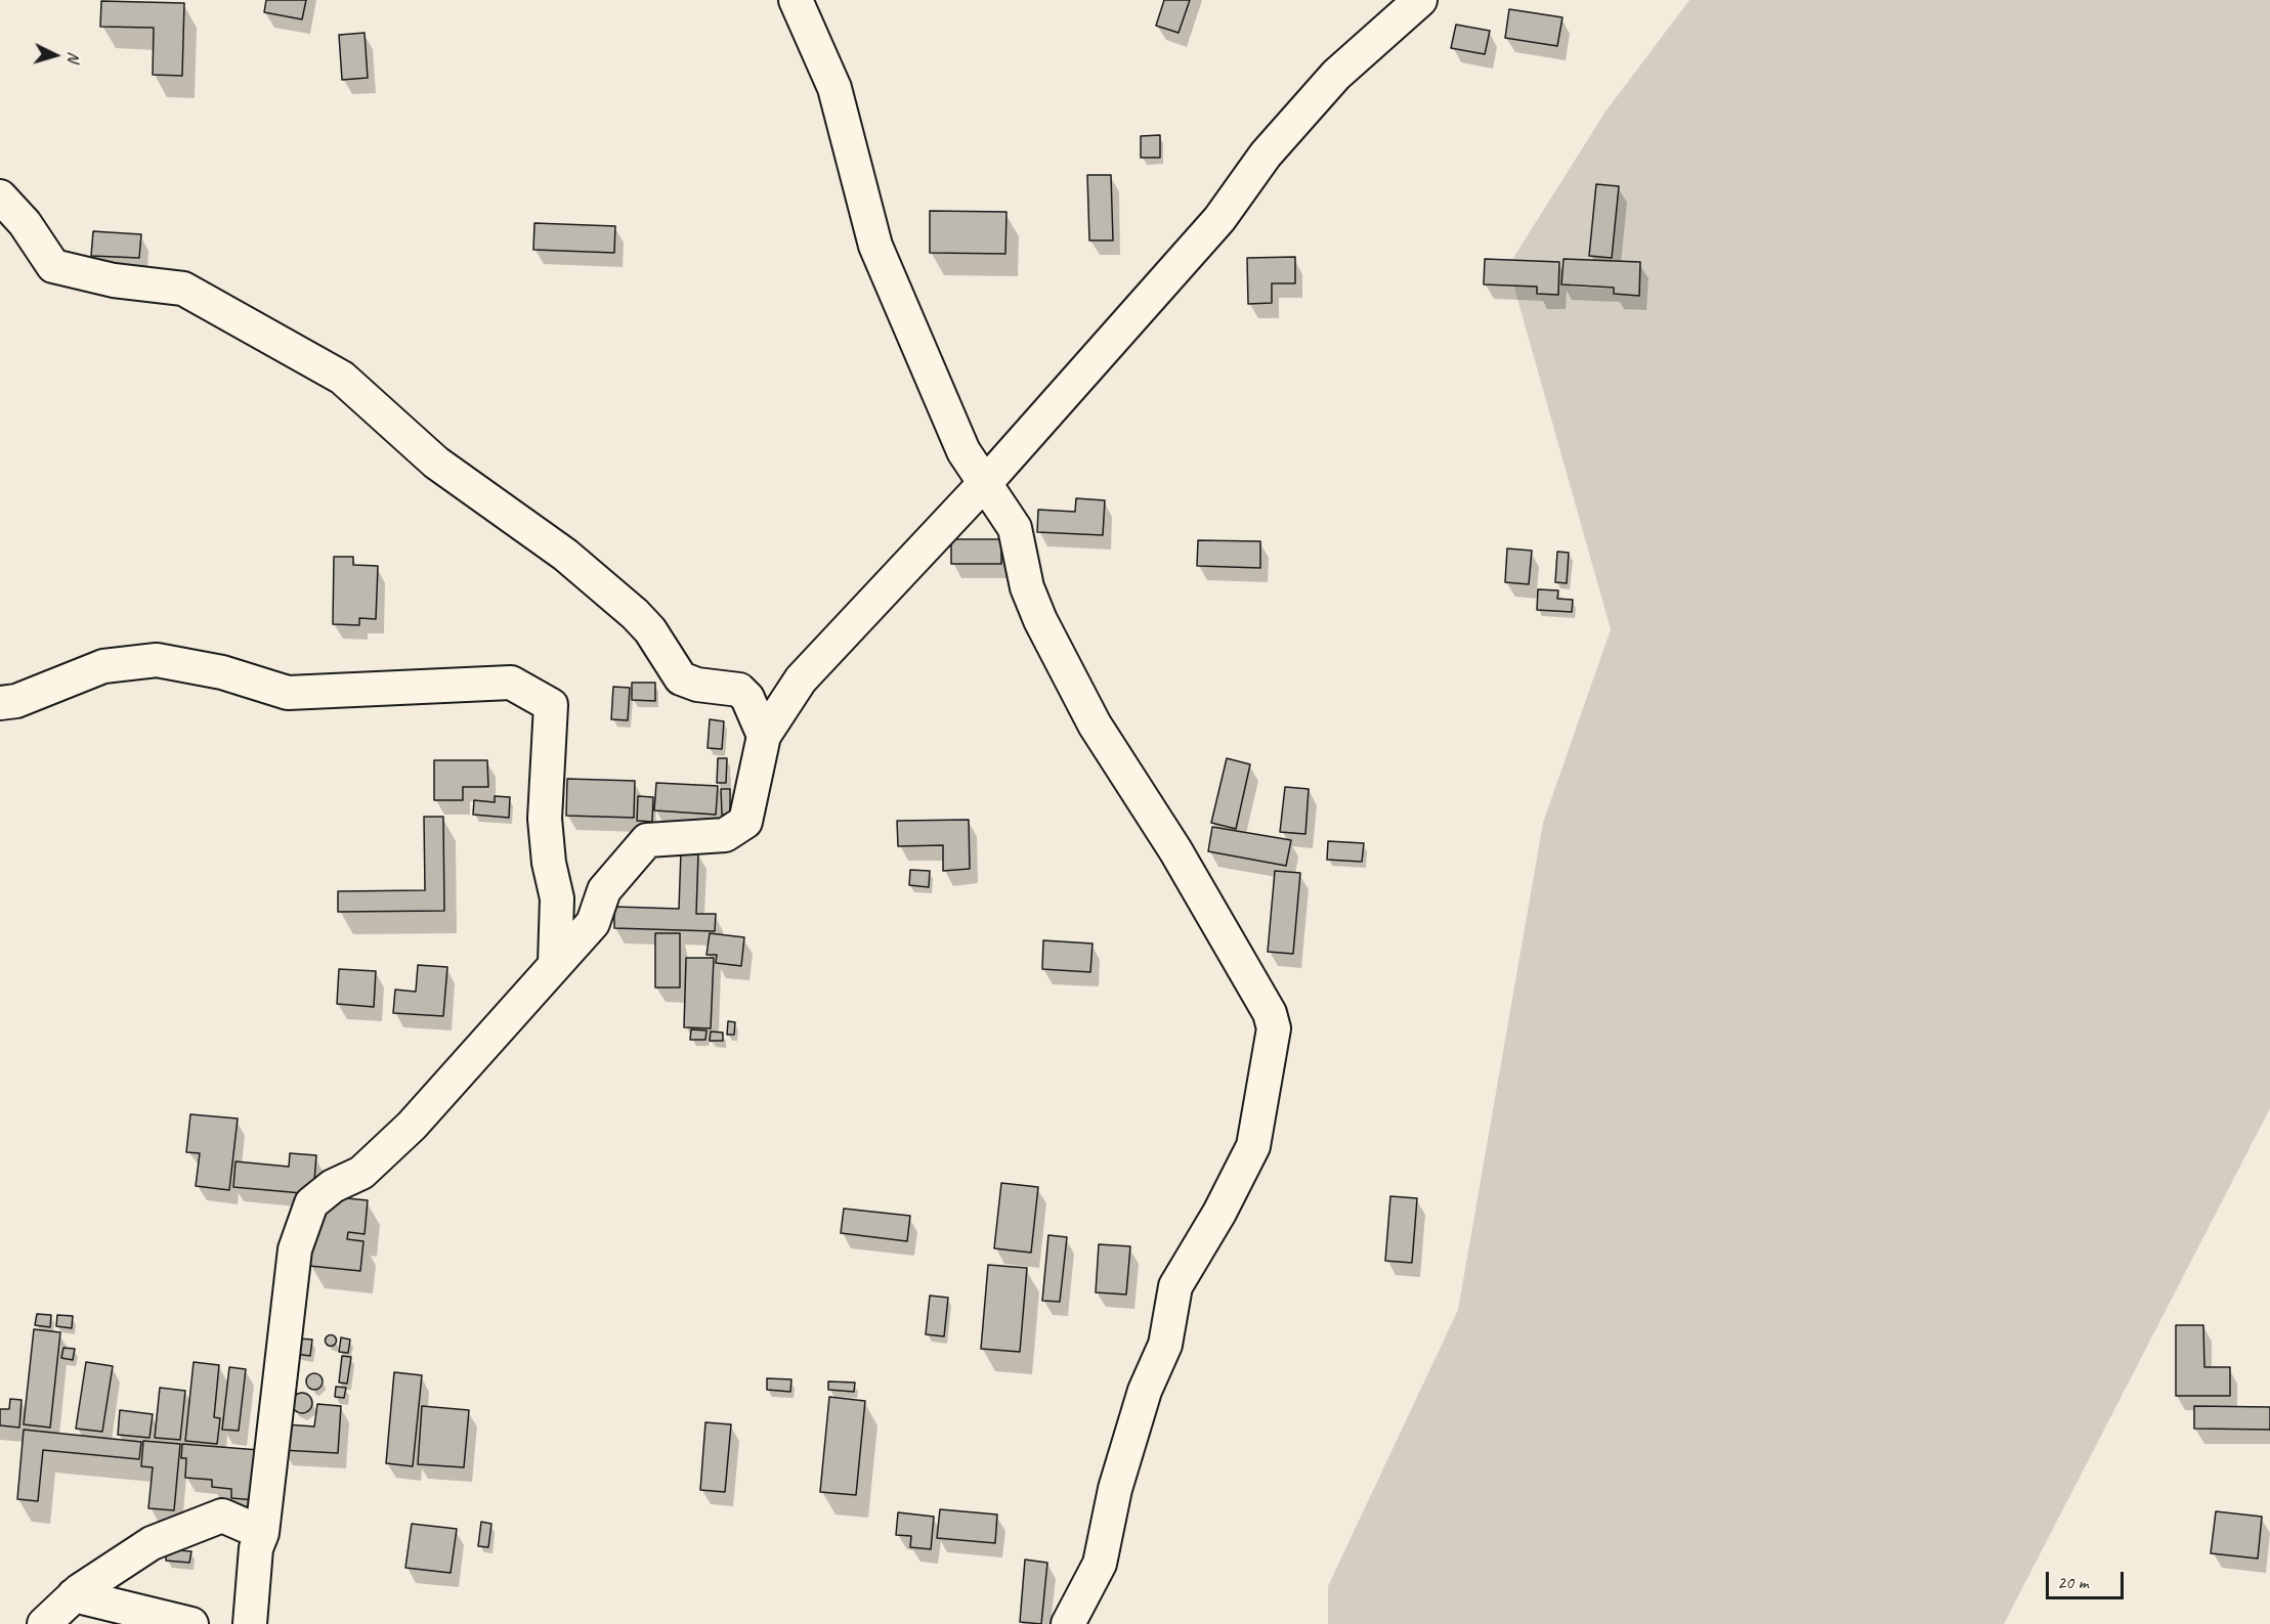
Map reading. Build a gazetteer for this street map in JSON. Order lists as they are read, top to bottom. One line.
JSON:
{"scale_bar":"20 m","north":"right"}
